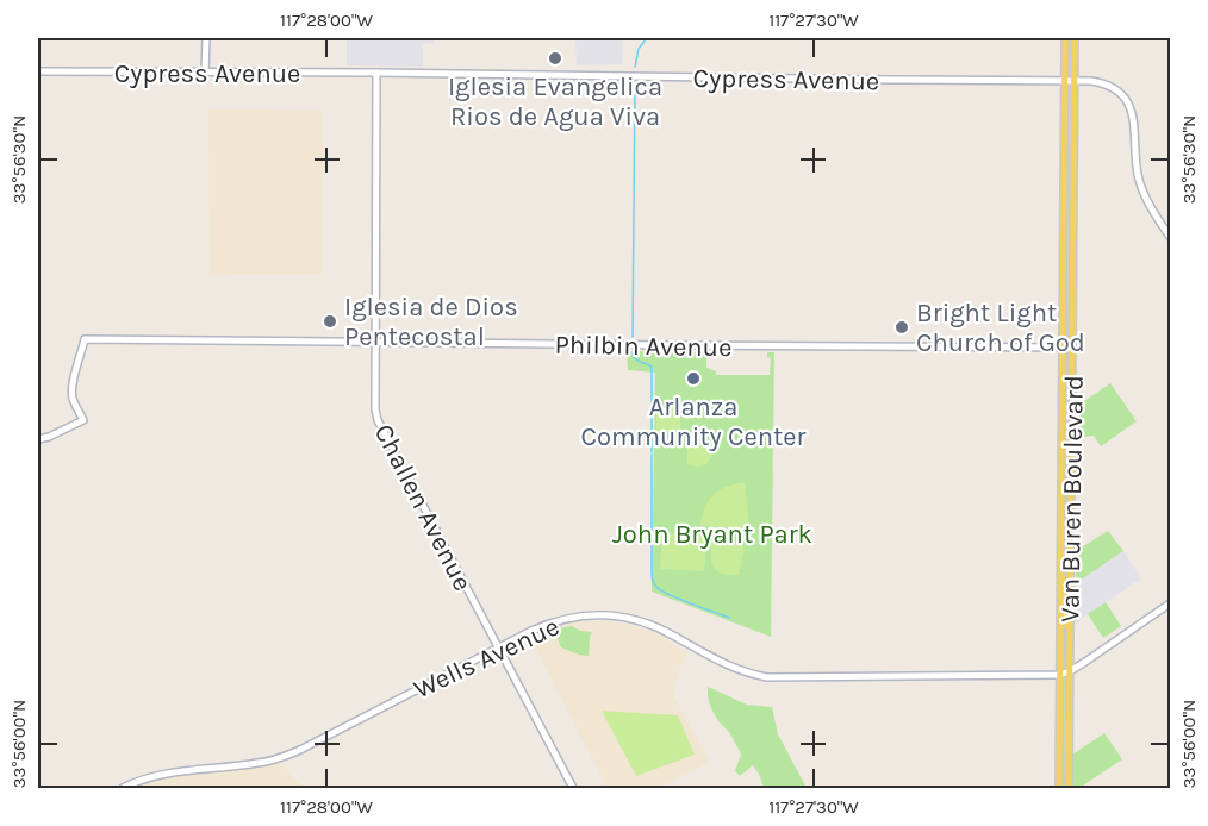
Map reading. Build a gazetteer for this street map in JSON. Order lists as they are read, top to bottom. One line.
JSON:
{"streets":{"main road":["Van Buren Boulevard"],"street":["Cypress Avenue","Philbin Avenue","Challen Avenue","Wells Avenue"]},"crossings":[["Cypress Avenue","Van Buren Boulevard"],["Cypress Avenue","Challen Avenue"],["Philbin Avenue","Van Buren Boulevard"],["Philbin Avenue","Challen Avenue"],["Van Buren Boulevard","Wells Avenue"],["Challen Avenue","Wells Avenue"]],"parks":["John Bryant Park"],"places":["Iglesia Evangelica Rios de Agua Viva","Iglesia de Dios Pentecostal","Bright Light Church of God","Arlanza Community Center"],"coordinates":["117°28'00\"W","117°27'30\"W","33°56'30\"N","33°56'00\"N"]}
